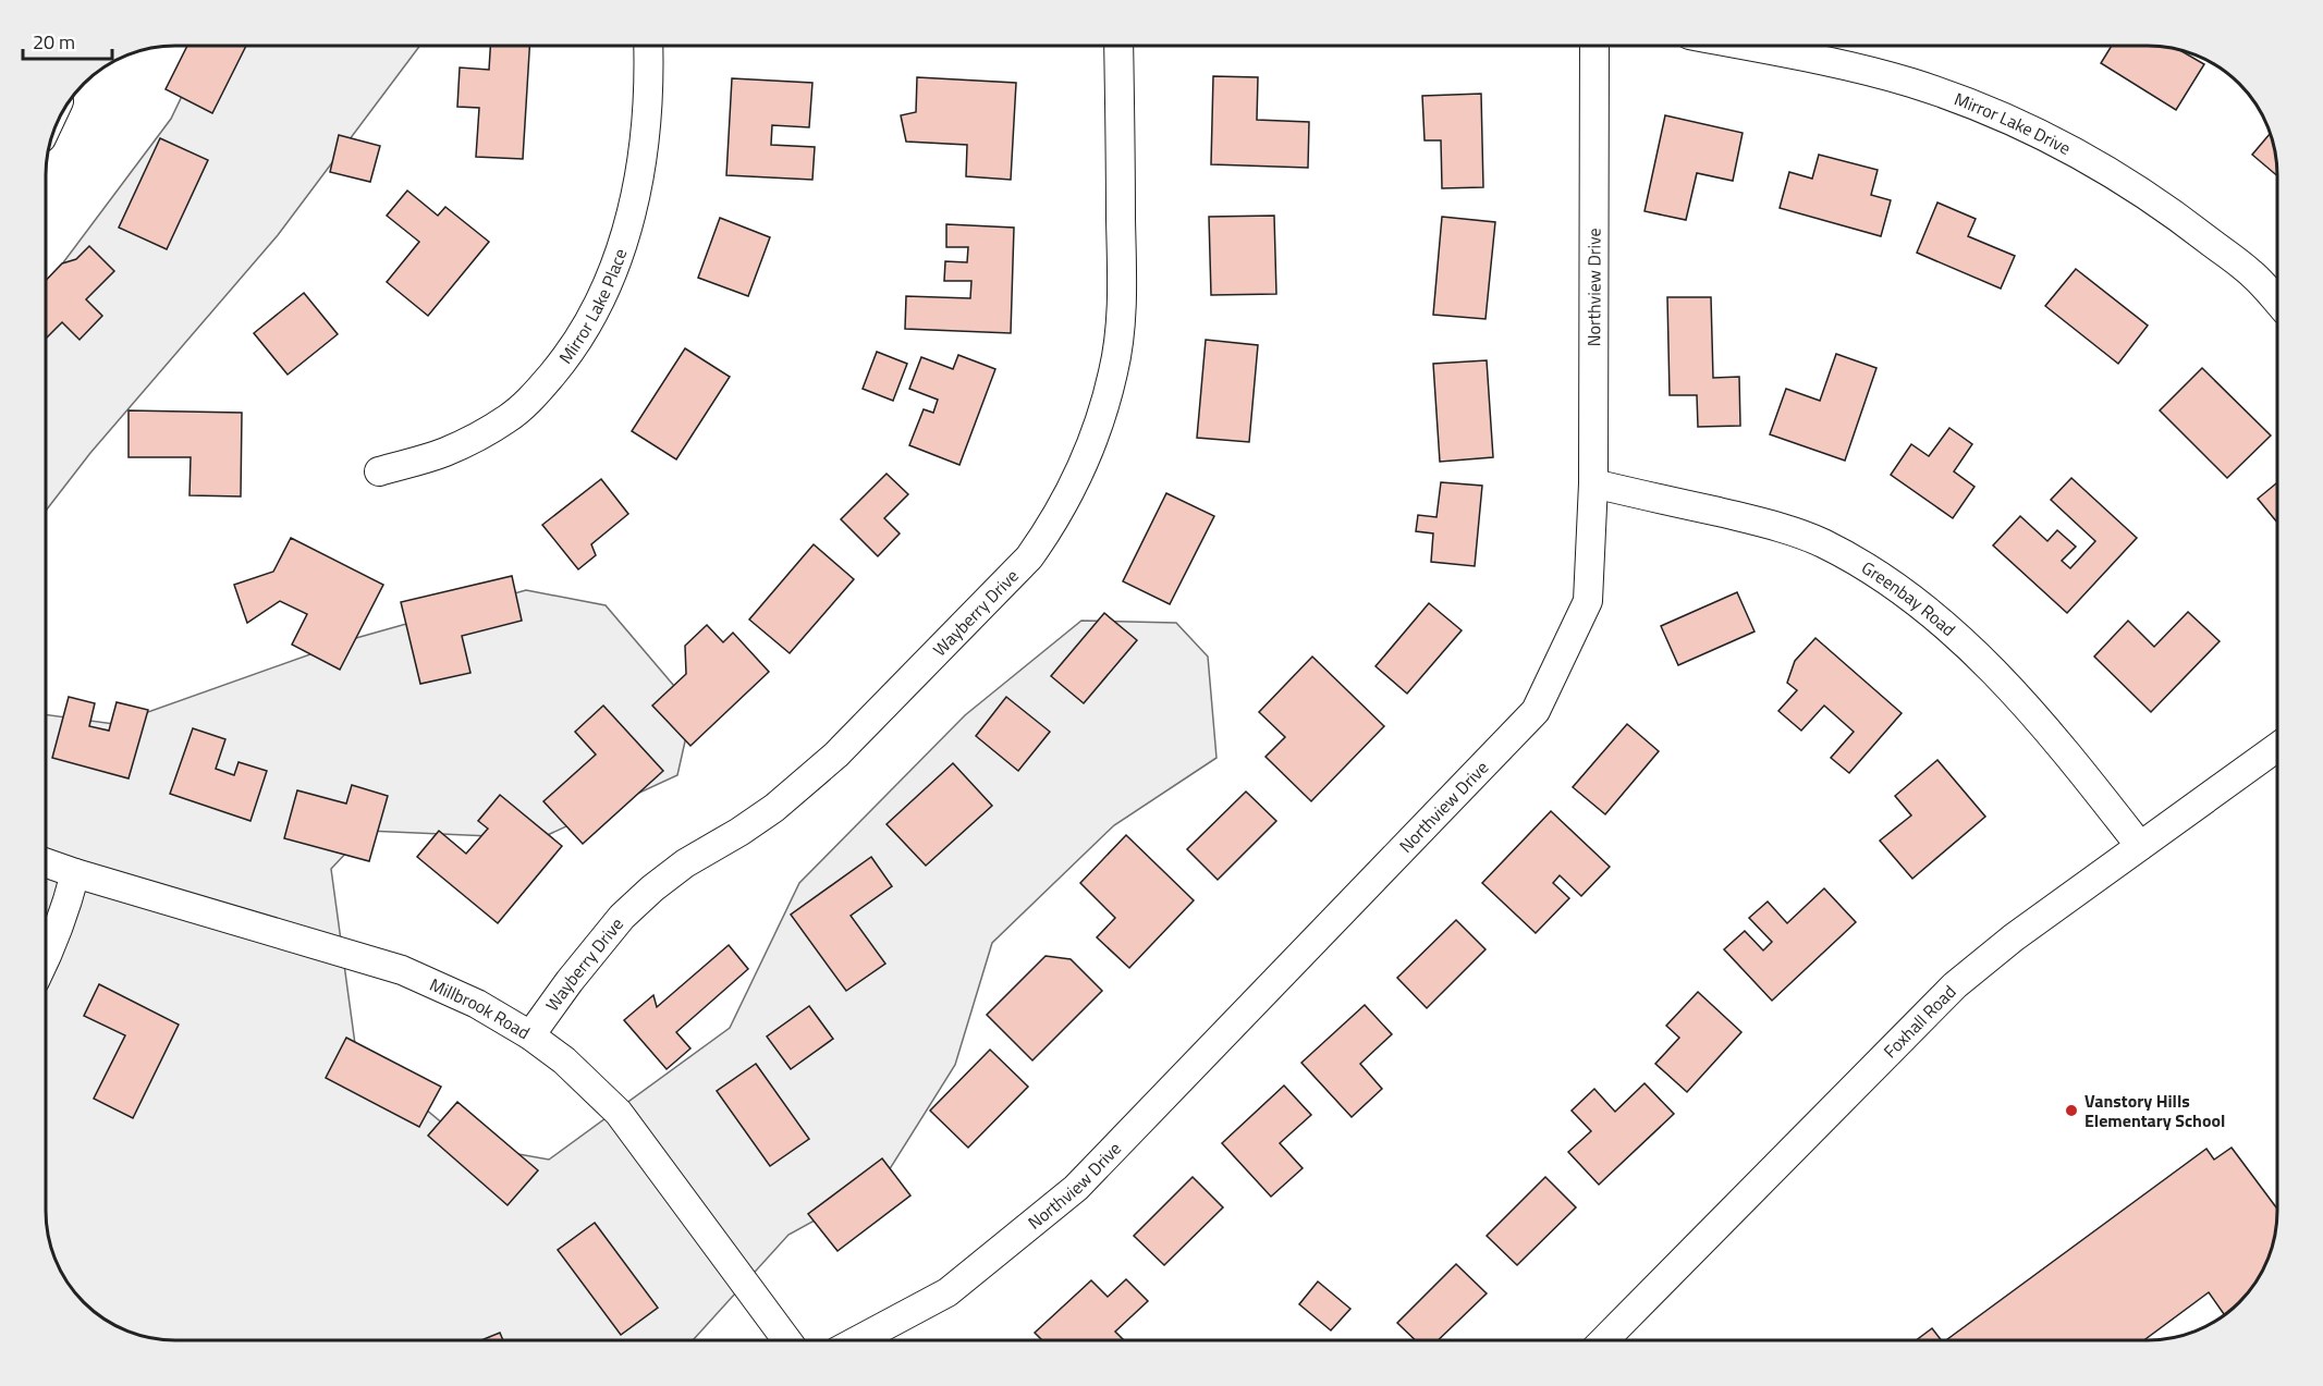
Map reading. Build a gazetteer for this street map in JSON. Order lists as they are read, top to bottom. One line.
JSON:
{"streets":{"street":["Mirror Lake Drive","Northview Drive","Mirror Lake Place","Greenbay Road","Wayberry Drive","Millbrook Road","Foxhall Road"]},"crossings":[["Northview Drive","Greenbay Road"],["Greenbay Road","Foxhall Road"],["Wayberry Drive","Millbrook Road"]],"places":["Vanstory Hills Elementary School"],"scale_bar":"20 m"}
